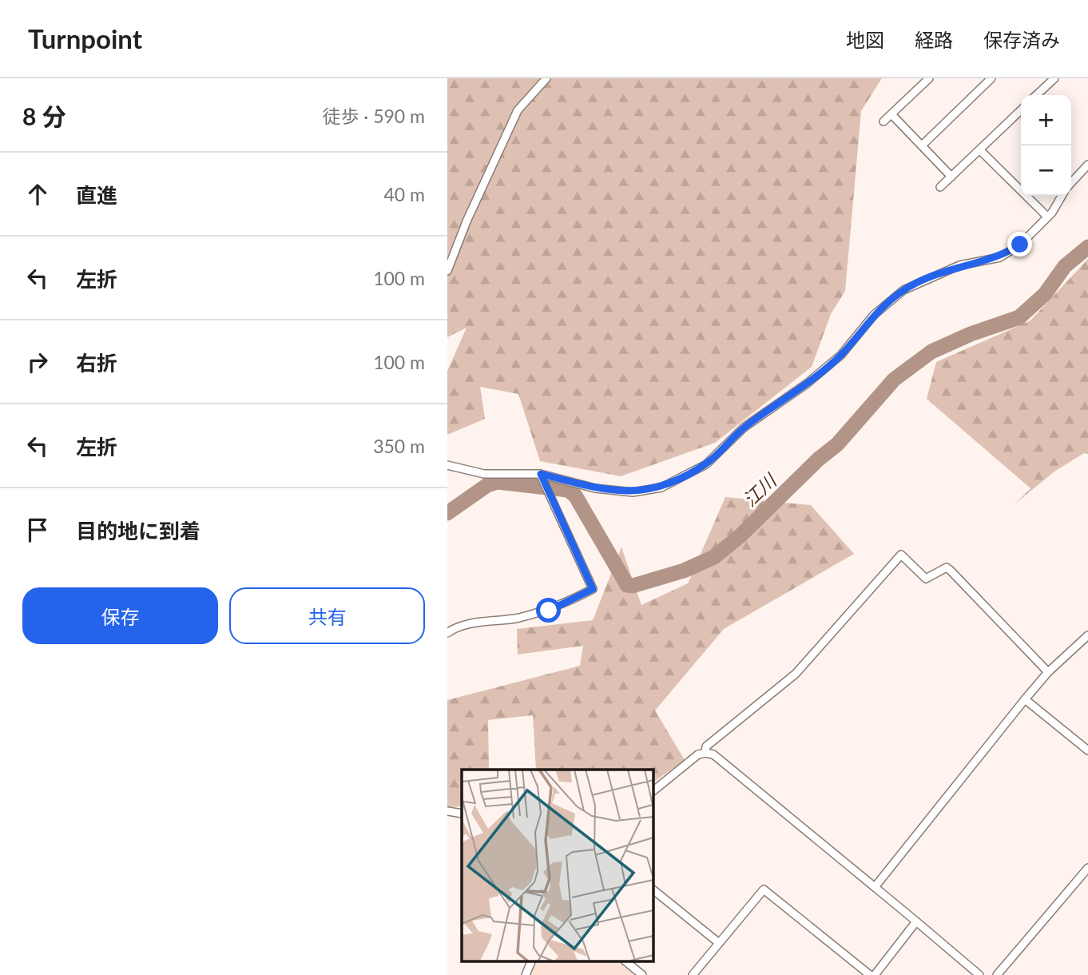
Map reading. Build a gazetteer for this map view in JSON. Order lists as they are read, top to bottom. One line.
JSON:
{"water":["江川"],"page":{"header":"Turnpoint","nav":["地図","経路","保存済み"],"heading":["8 分","徒歩 · 590 m"],"map_buttons":["+","−"],"list":[["直進","40 m"],["左折","100 m"],["右折","100 m"],["左折","350 m"],"目的地に到着"],"buttons":["保存","共有"]}}
